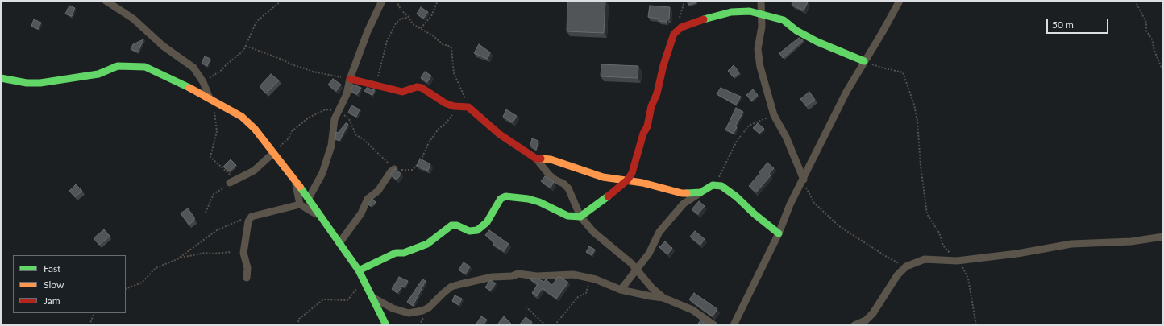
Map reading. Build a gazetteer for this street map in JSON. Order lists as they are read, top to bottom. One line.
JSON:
{"legend":["Fast","Slow","Jam"],"scale_bar":"50 m"}
